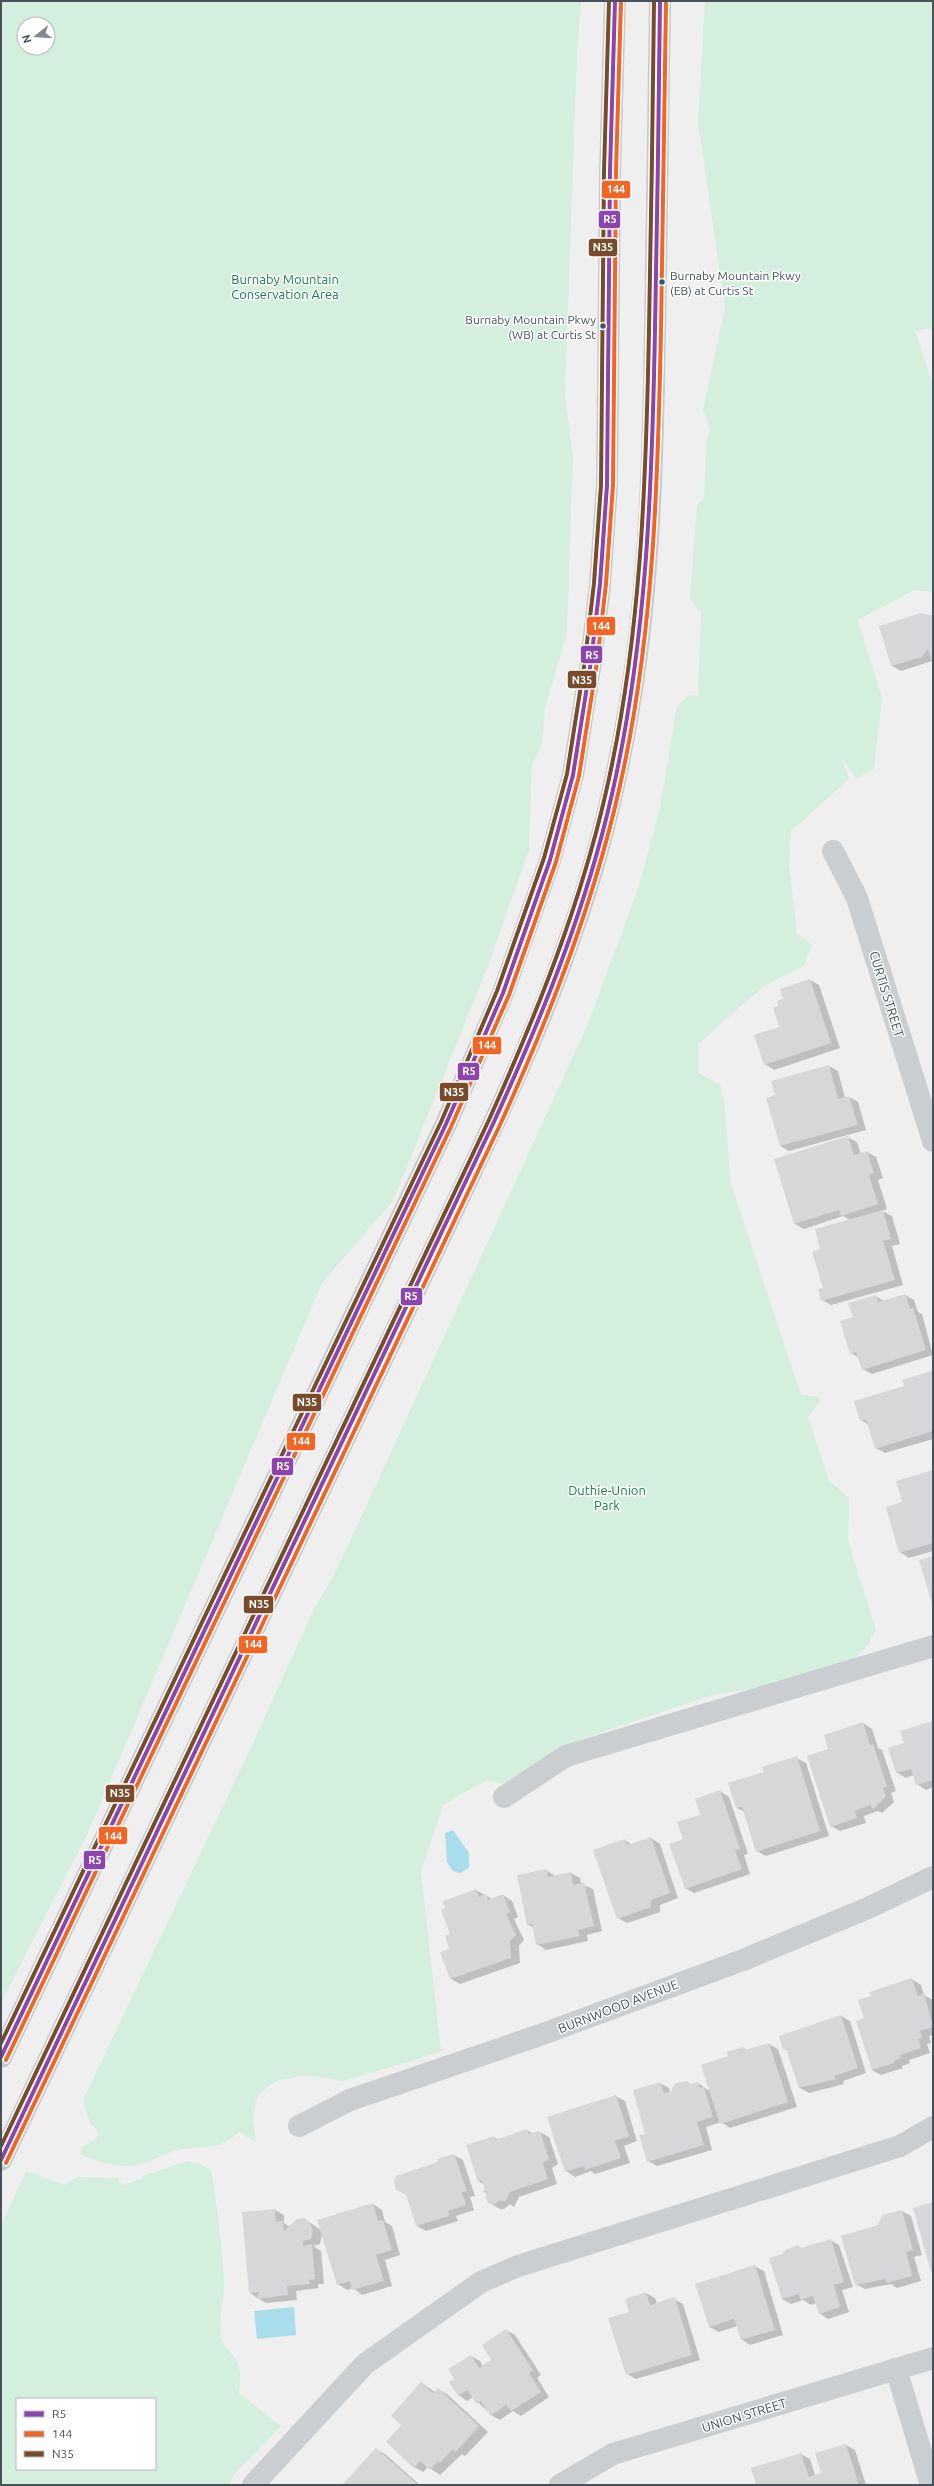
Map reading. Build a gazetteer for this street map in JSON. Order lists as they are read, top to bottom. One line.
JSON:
{"streets":{"street":["CURTIS STREET","BURNWOOD AVENUE","UNION STREET"]},"parks":["Burnaby Mountain Conservation Area","Duthie-Union Park"],"places":["Burnaby Mountain Pkwy (EB) at Curtis St","Burnaby Mountain Pkwy (WB) at Curtis St"],"lines":["transit line R5","transit line 144","transit line N35"],"legend":["R5","144","N35"],"north":"left"}
